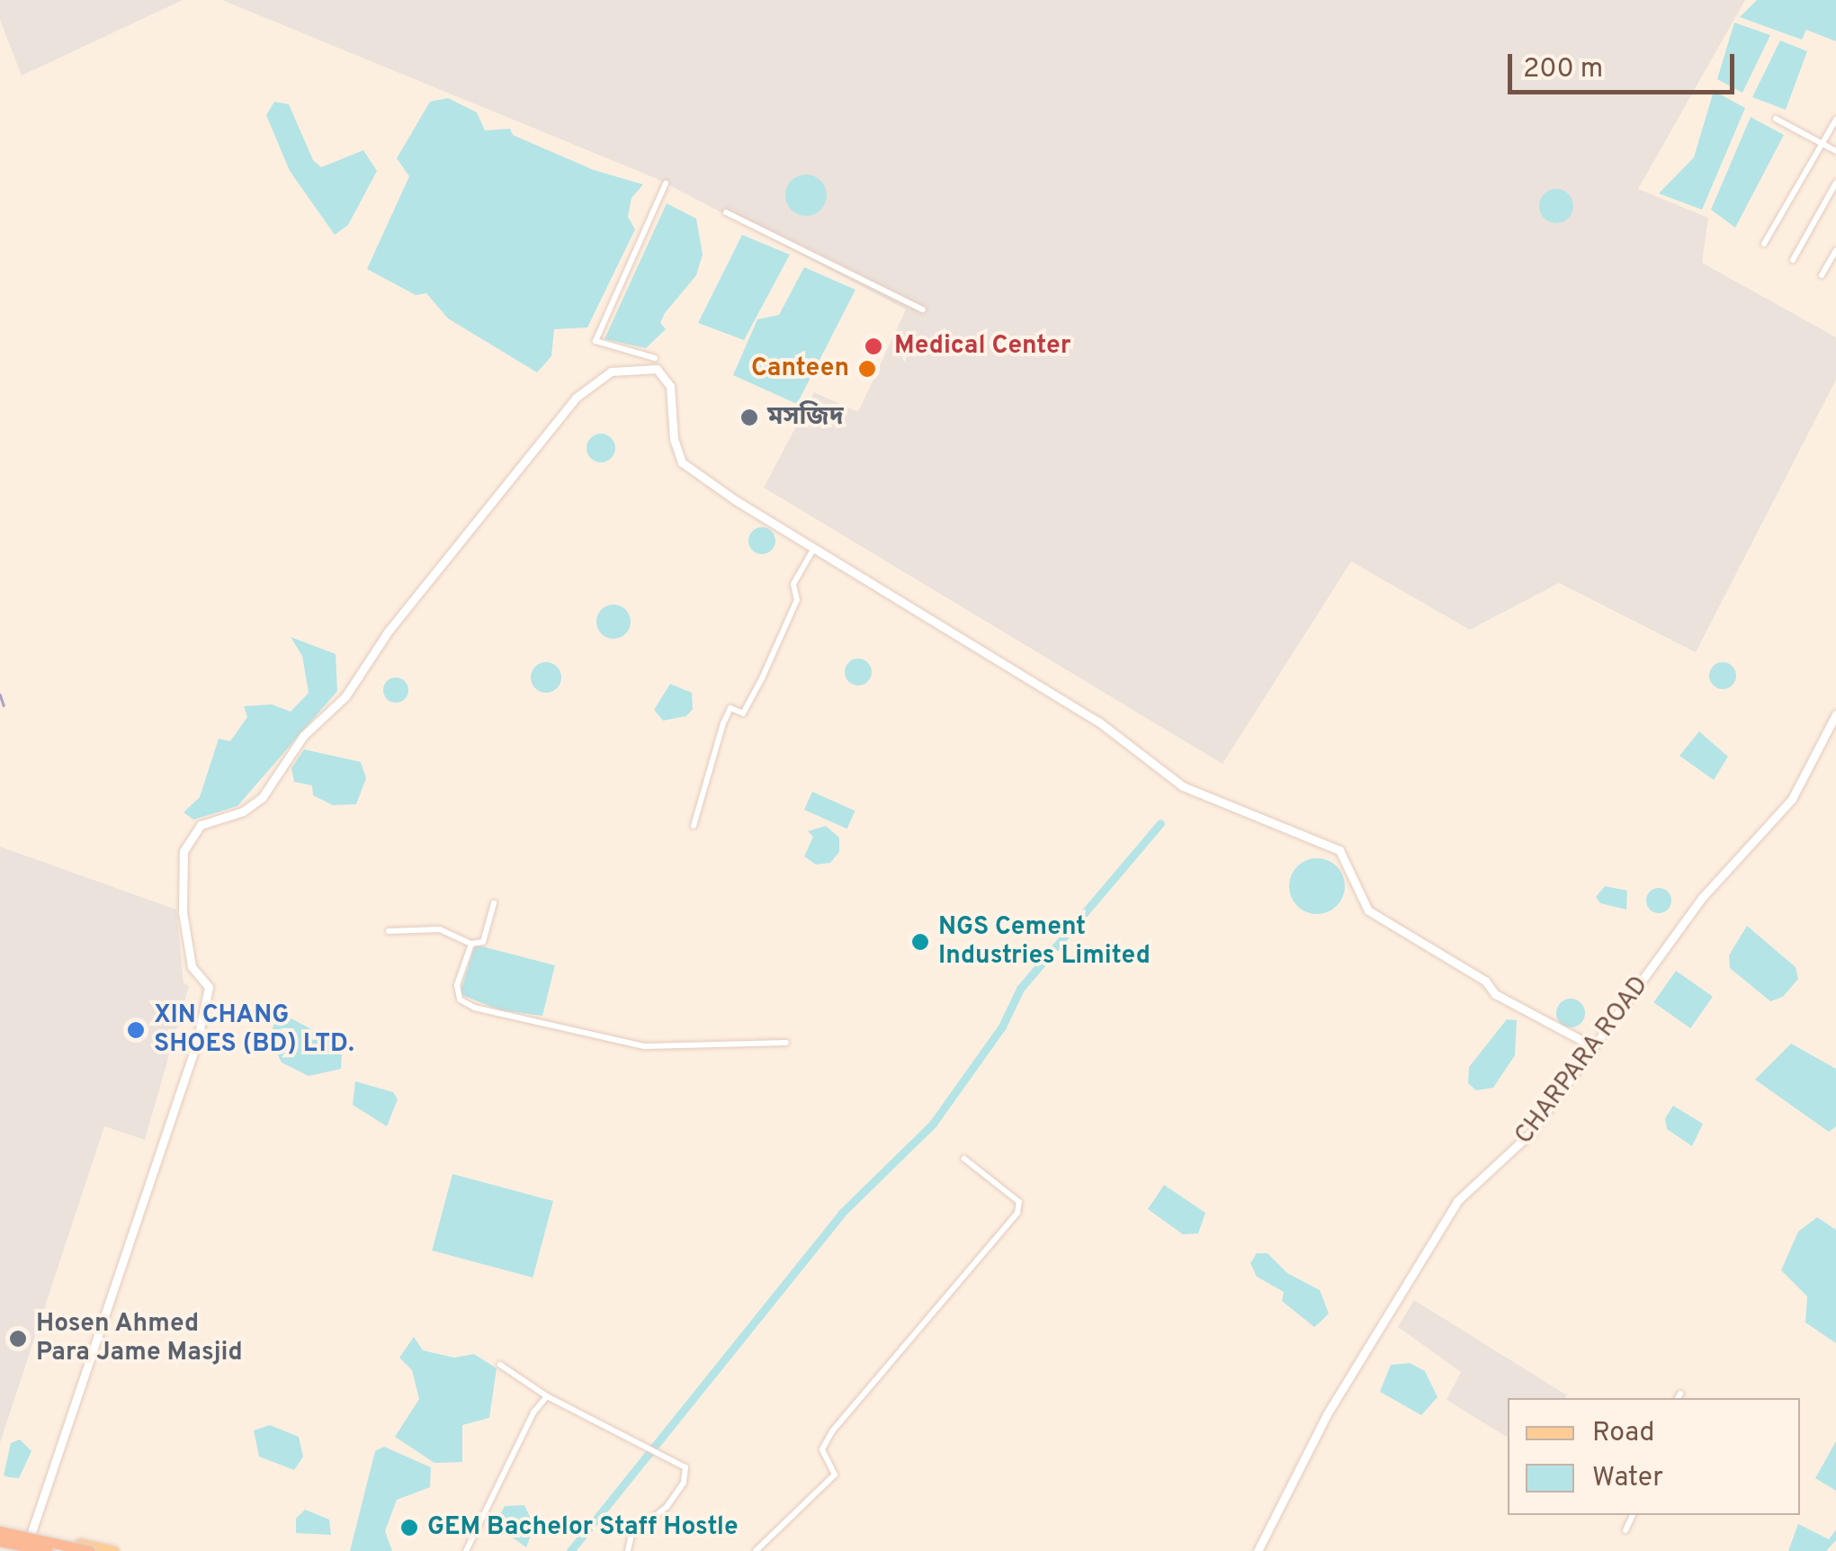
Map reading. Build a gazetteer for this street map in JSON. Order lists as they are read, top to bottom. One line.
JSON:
{"streets":{"street":["CHARPARA ROAD"]},"places":["Medical Center","Canteen","মসজিদ","NGS Cement Industries Limited","XIN CHANG SHOES (BD) LTD.","Hosen Ahmed Para Jame Masjid","GEM Bachelor Staff Hostle"],"legend":["Road","Water"],"scale_bar":"200 m"}
